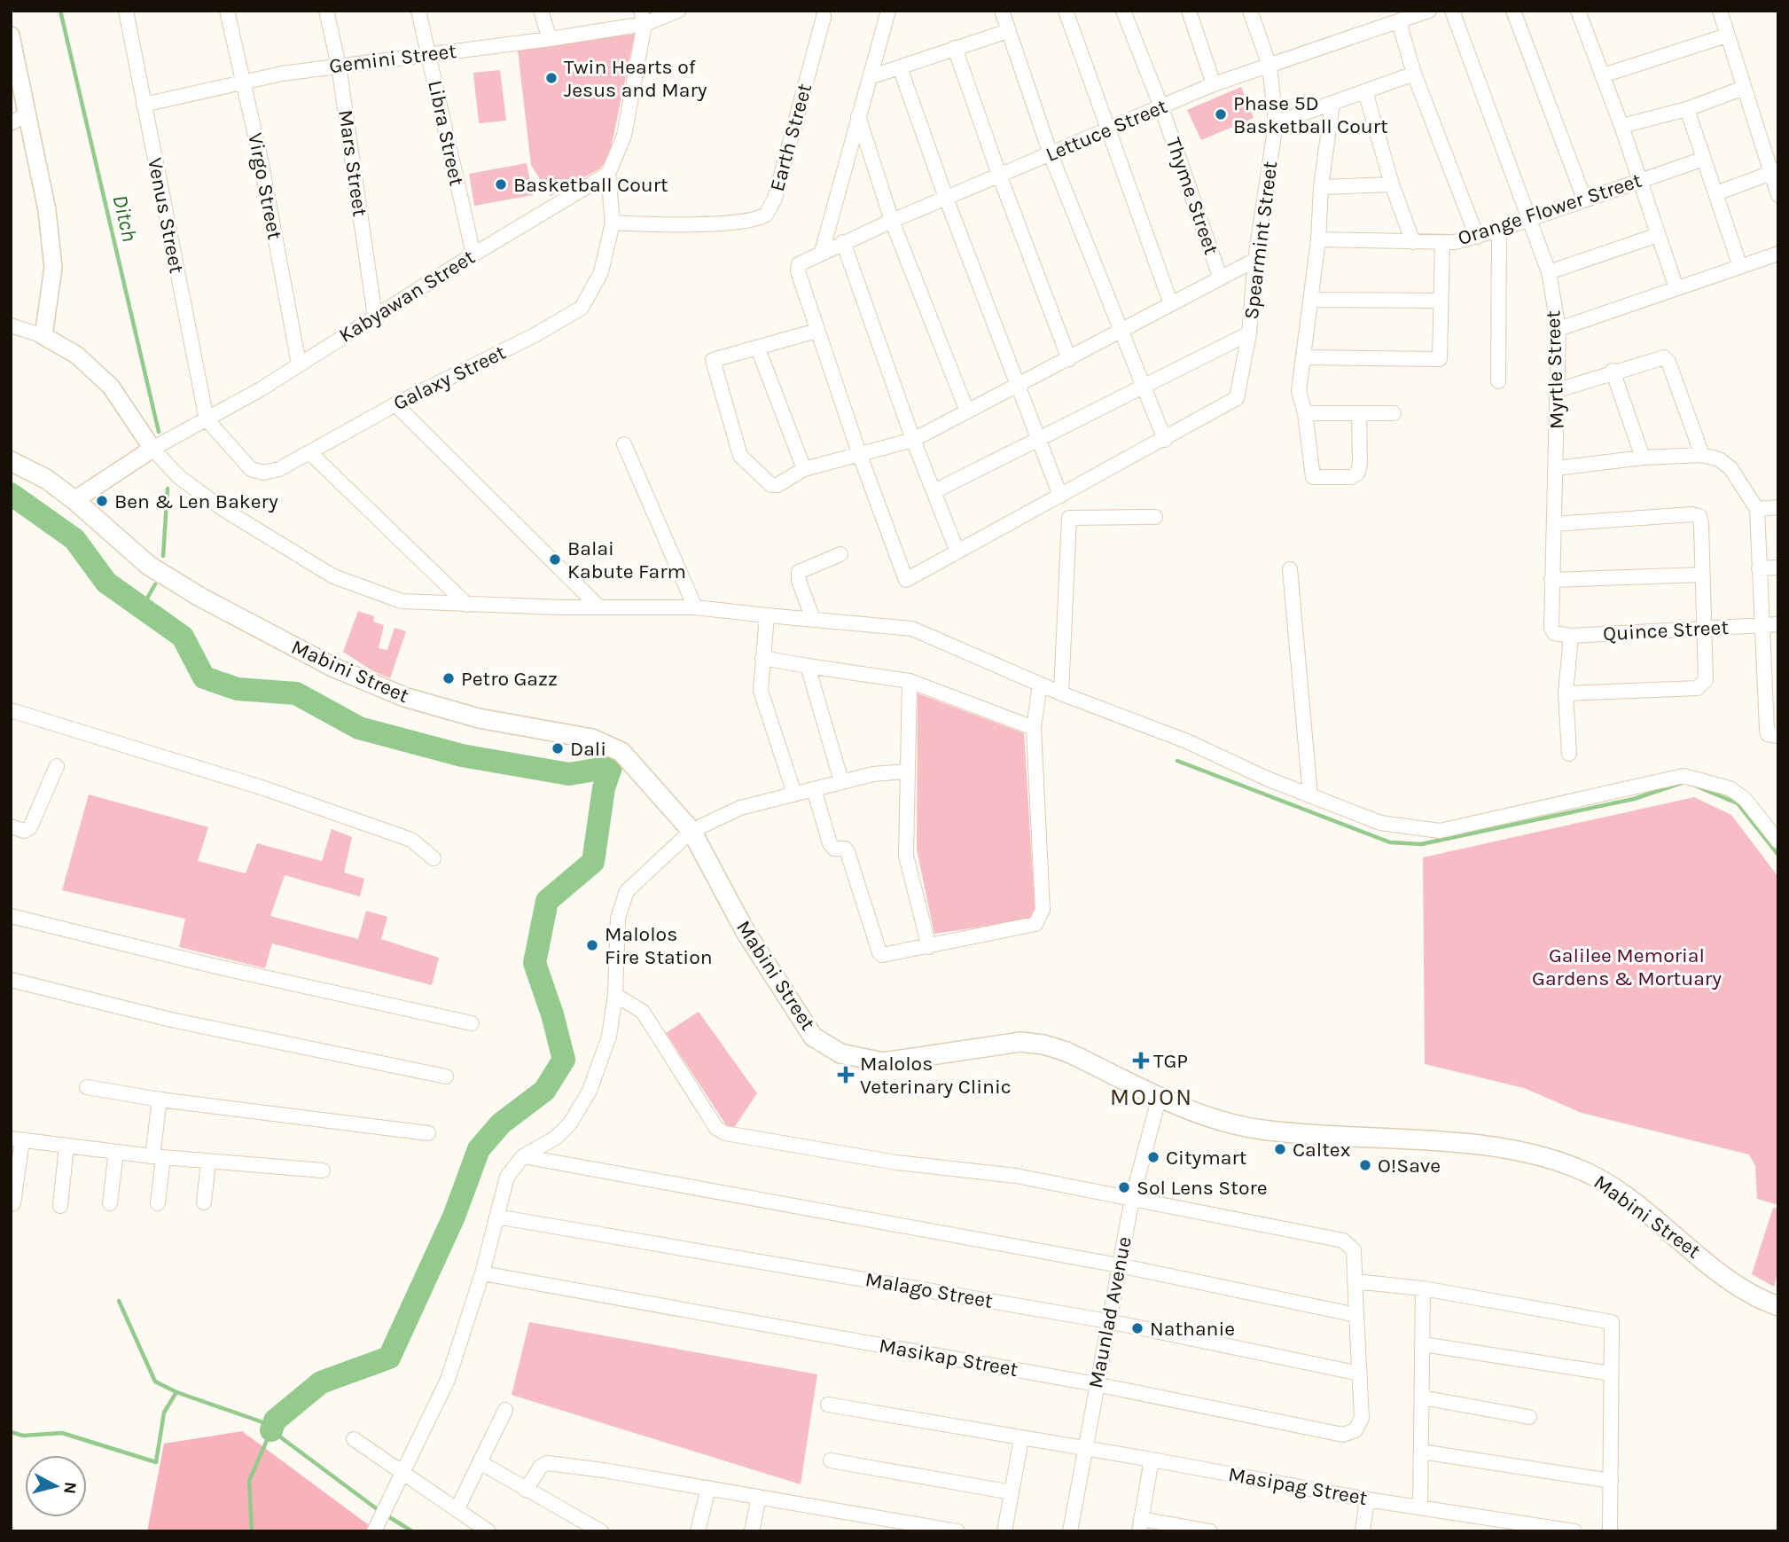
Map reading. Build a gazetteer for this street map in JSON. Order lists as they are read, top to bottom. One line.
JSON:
{"streets":{"main road":["Mabini Street"],"street":["Gemini Street","Lettuce Street","Libra Street","Earth Street","Mars Street","Virgo Street","Thyme Street","Orange Flower Street","Venus Street","Spearmint Street","Kabyawan Street","Myrtle Street","Galaxy Street","Quince Street","Malago Street","Maunlad Avenue","Masikap Street","Masipag Street"]},"crossings":[["Gemini Street","Libra Street"],["Gemini Street","Mars Street"],["Gemini Street","Virgo Street"],["Gemini Street","Venus Street"],["Lettuce Street","Thyme Street"],["Lettuce Street","Spearmint Street"],["Libra Street","Kabyawan Street"],["Earth Street","Galaxy Street"],["Mars Street","Kabyawan Street"],["Virgo Street","Kabyawan Street"],["Orange Flower Street","Myrtle Street"],["Venus Street","Kabyawan Street"],["Venus Street","Galaxy Street"],["Kabyawan Street","Galaxy Street"],["Kabyawan Street","Mabini Street"],["Myrtle Street","Quince Street"],["Mabini Street","Maunlad Avenue"],["Malago Street","Maunlad Avenue"],["Malago Street","Masikap Street"],["Maunlad Avenue","Masikap Street"],["Maunlad Avenue","Masipag Street"]],"districts":["MOJON"],"water":["Ditch"],"parks":["Galilee Memorial Gardens & Mortuary"],"places":{"other":["Twin Hearts of Jesus and Mary","Phase 5D Basketball Court","Basketball Court","Ben & Len Bakery","Balai Kabute Farm","Petro Gazz","Dali","Malolos Fire Station","Caltex","Citymart","O!Save","Sol Lens Store","Nathanie"],"health":["TGP","Malolos Veterinary Clinic"]},"north":"right"}
